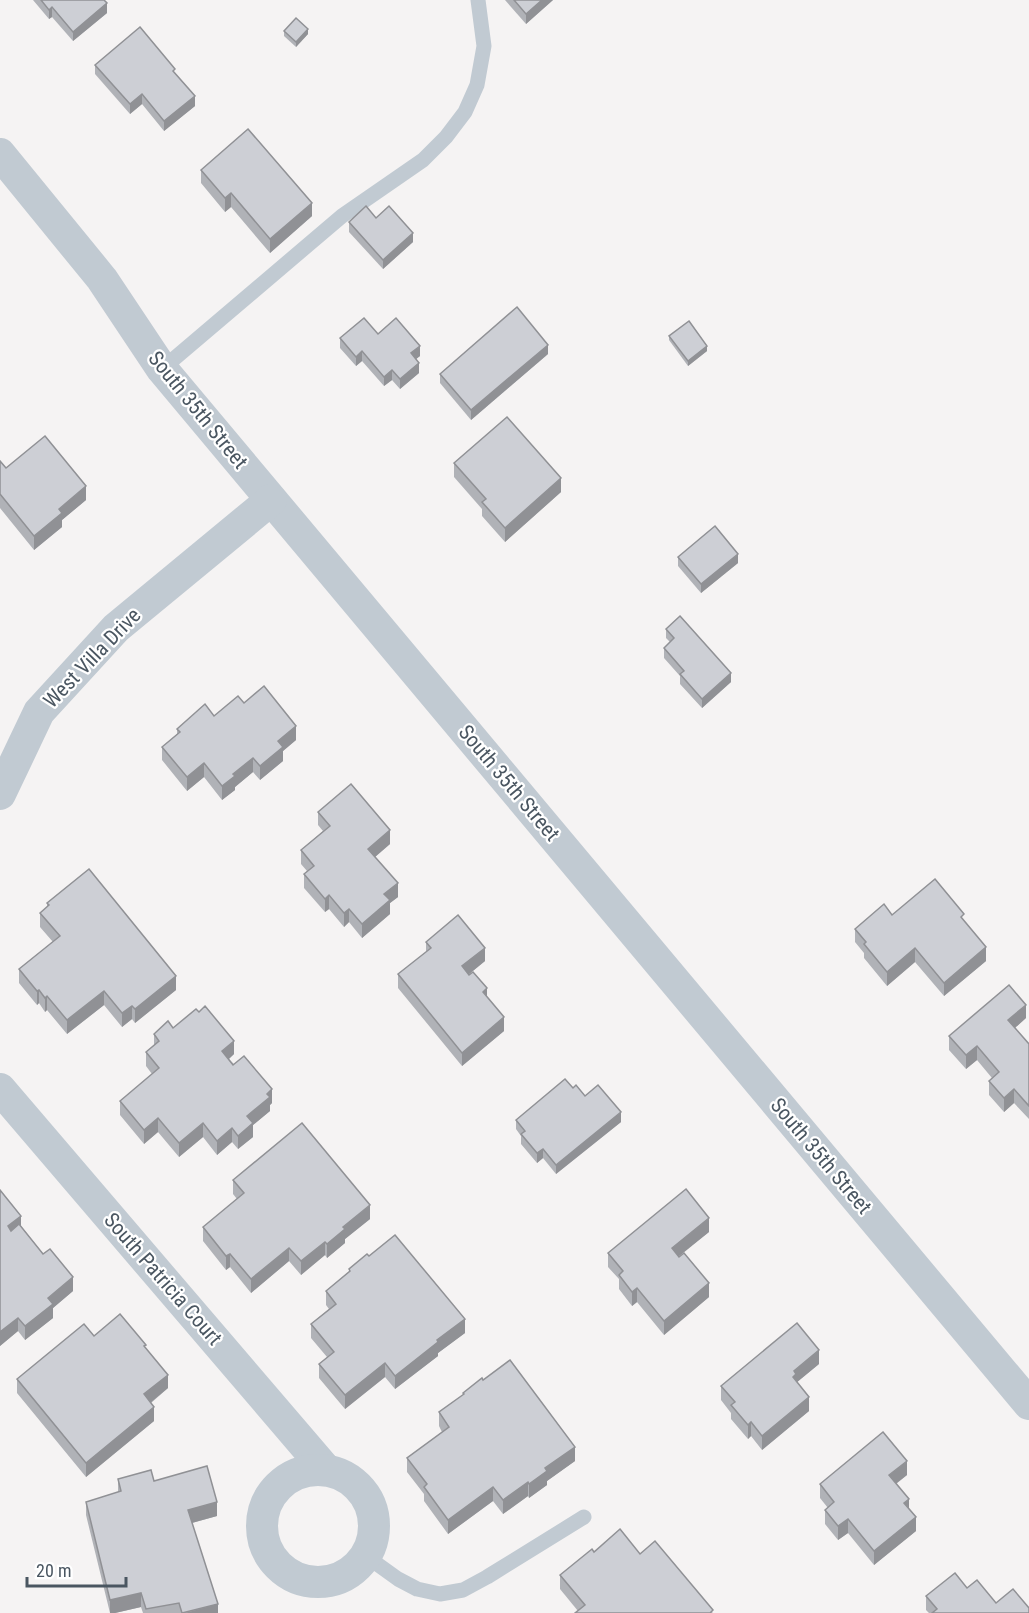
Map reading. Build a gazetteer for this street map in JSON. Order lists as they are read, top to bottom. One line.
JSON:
{"streets":{"street":["South 35th Street","West Villa Drive","South Patricia Court"]},"crossings":[["South 35th Street","West Villa Drive"]],"scale_bar":"20 m"}
